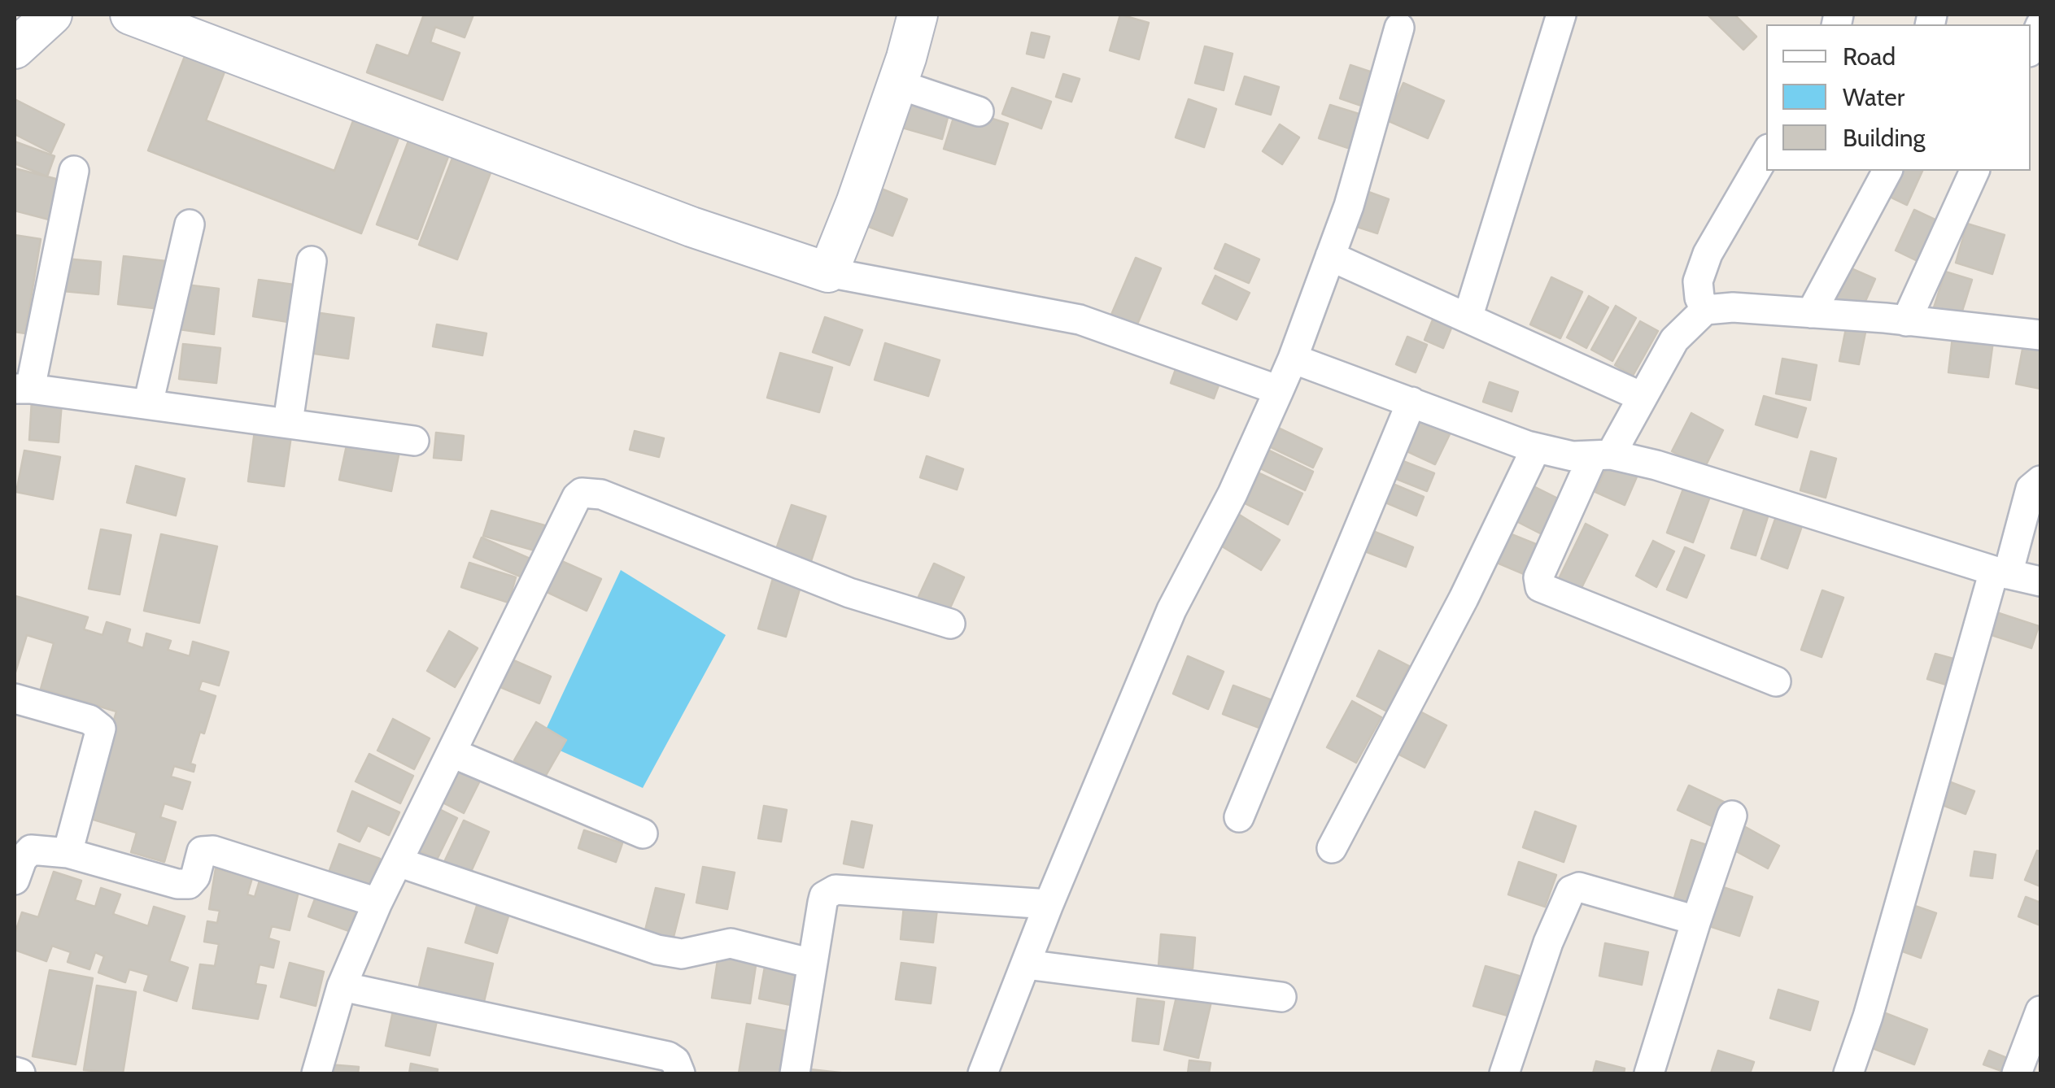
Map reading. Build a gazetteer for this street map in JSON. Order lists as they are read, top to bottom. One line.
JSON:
{"legend":["Road","Water","Building"]}
